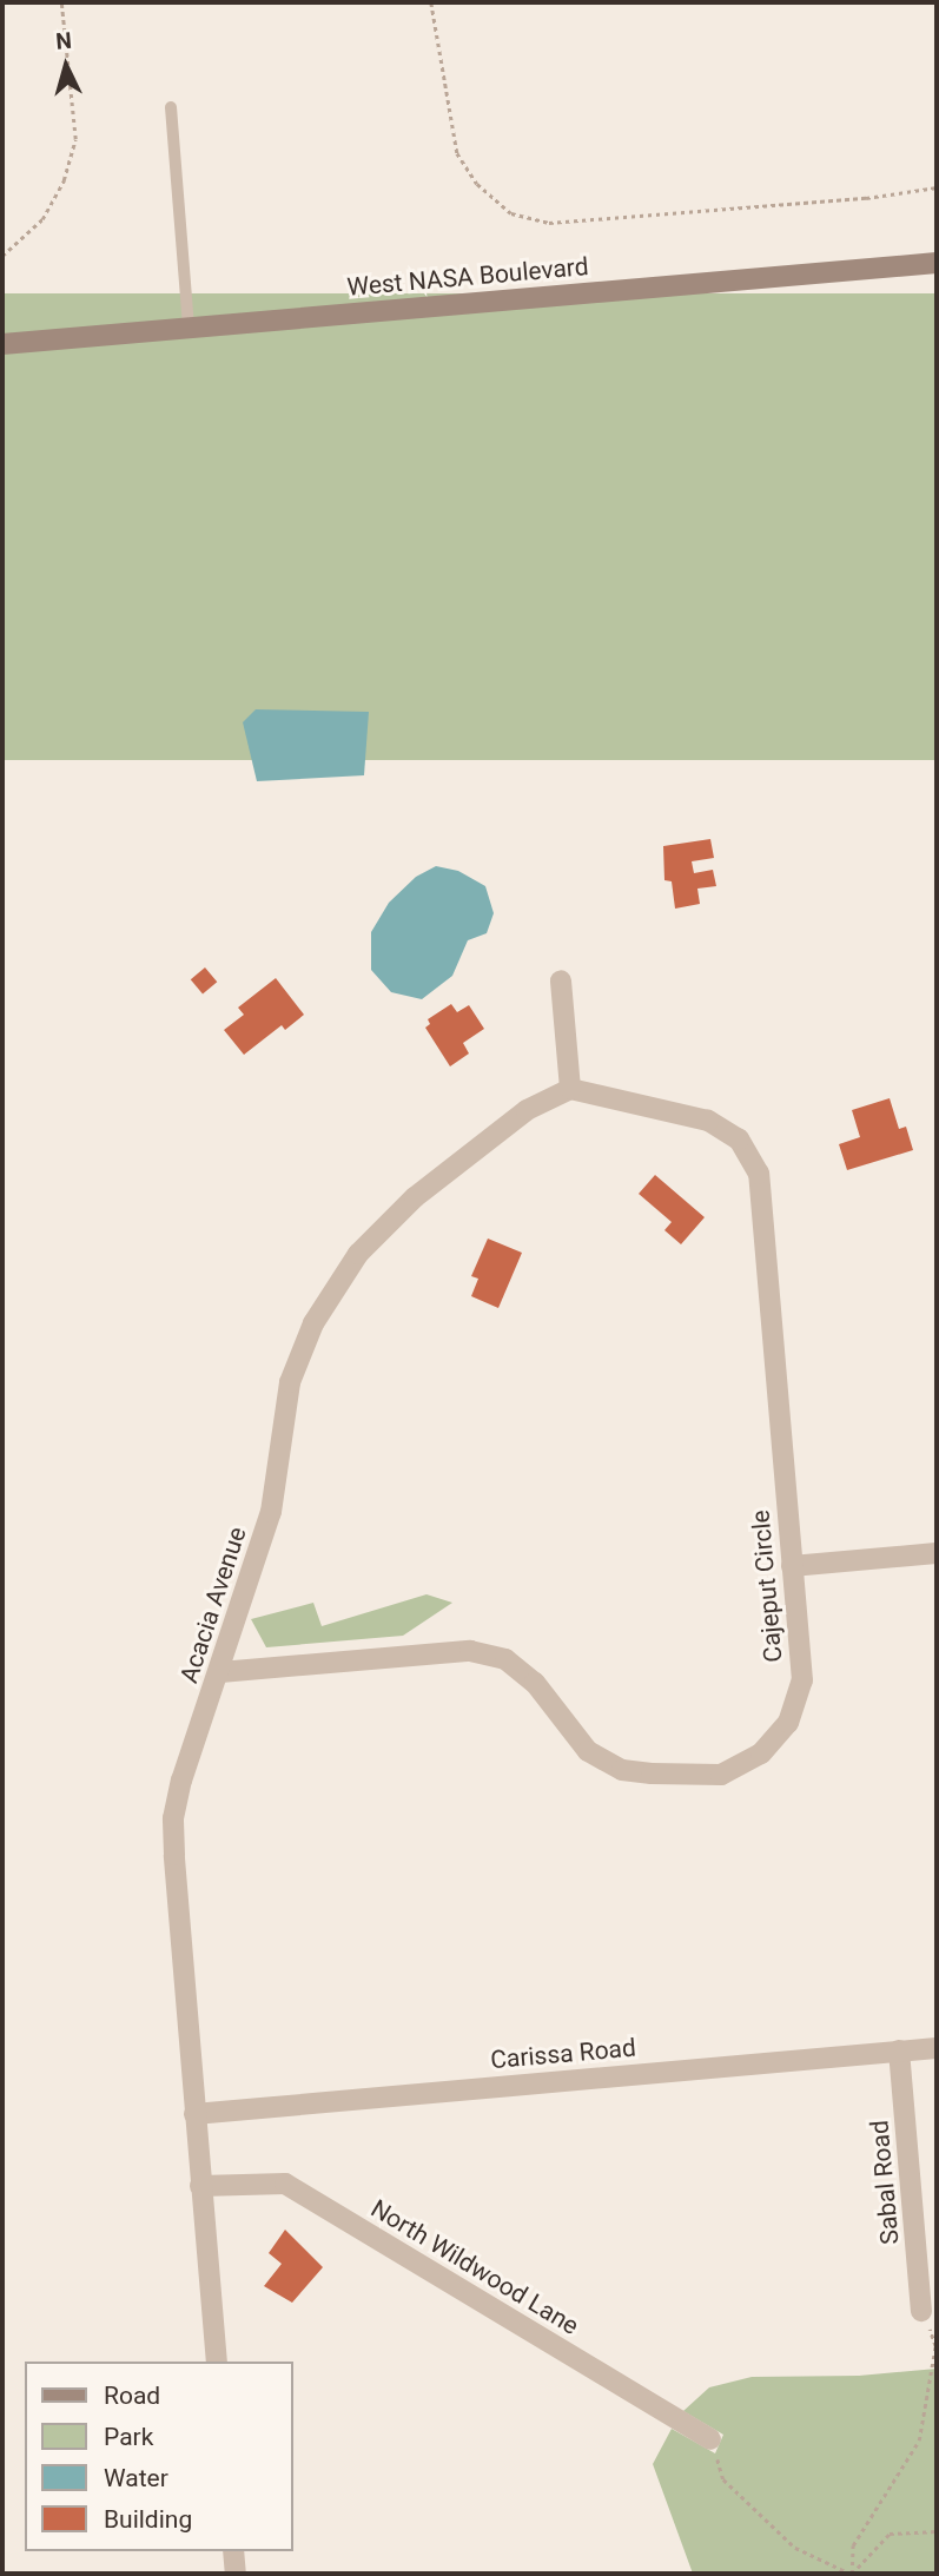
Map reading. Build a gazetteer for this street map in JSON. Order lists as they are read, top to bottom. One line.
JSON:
{"streets":{"main road":["West NASA Boulevard"],"street":["Cajeput Circle","Acacia Avenue","Carissa Road","Sabal Road","North Wildwood Lane"]},"crossings":[["Cajeput Circle","Acacia Avenue"],["Acacia Avenue","Carissa Road"],["Acacia Avenue","North Wildwood Lane"],["Carissa Road","Sabal Road"]],"legend":["Road","Park","Water","Building"],"north":"top"}
